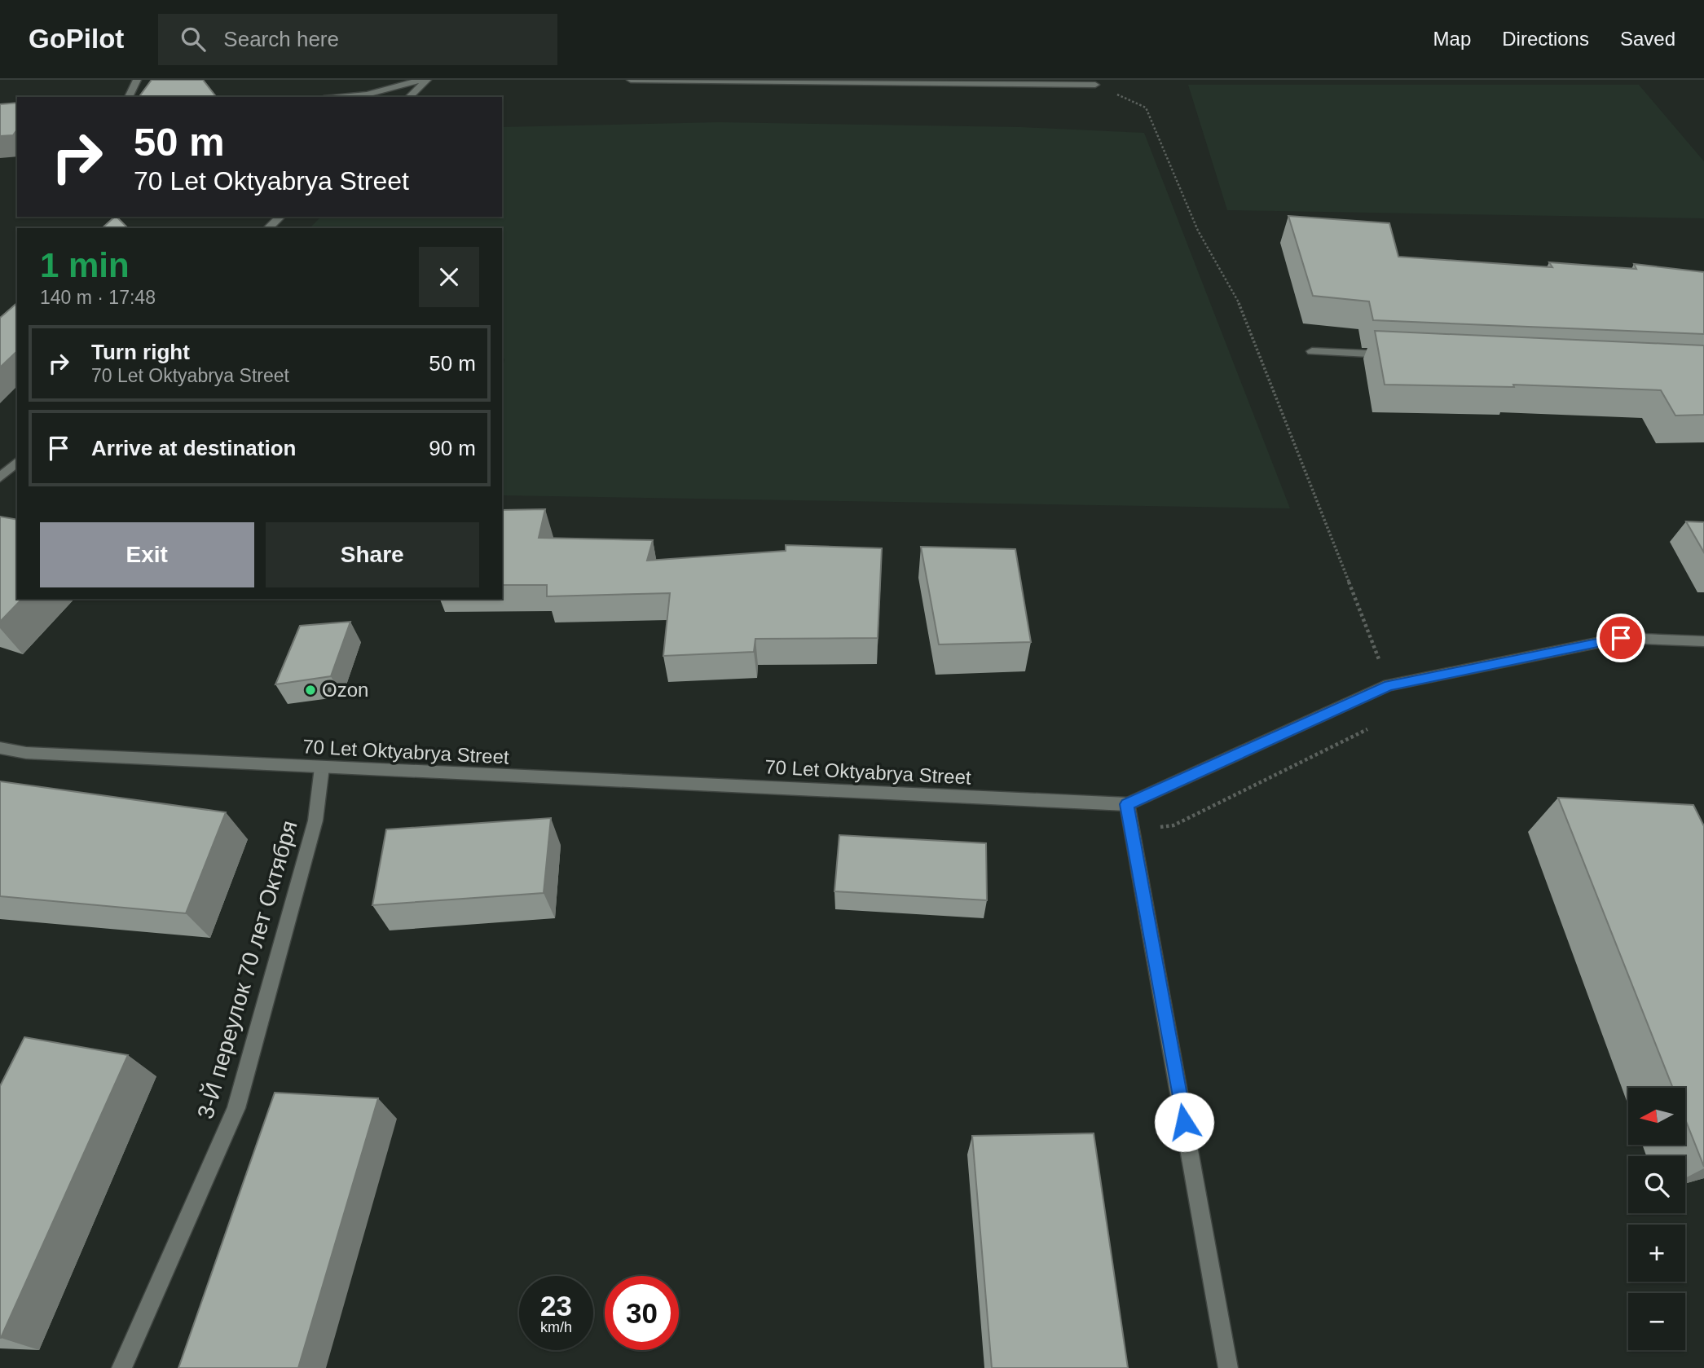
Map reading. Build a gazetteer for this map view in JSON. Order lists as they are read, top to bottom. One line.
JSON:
{"streets":{"street":["70 Let Oktyabrya Street","3-Й переулок 70 лет Октября"]},"crossings":[["70 Let Oktyabrya Street","3-Й переулок 70 лет Октября"]],"places":["Ozon"],"north":"left","page":{"header":"GoPilot","search":"Search here","nav":["Map","Directions","Saved"],"turn":["50 m","70 Let Oktyabrya Street"],"heading":["1 min","140 m · 17:48"],"list":[{"name":"Turn right","note":"70 Let Oktyabrya Street","value":"50 m"},{"name":"Arrive at destination","value":"90 m"}],"buttons":["Exit","Share"],"map_buttons":["+","−"],"speed":"23 km/h","limit":"30"}}
